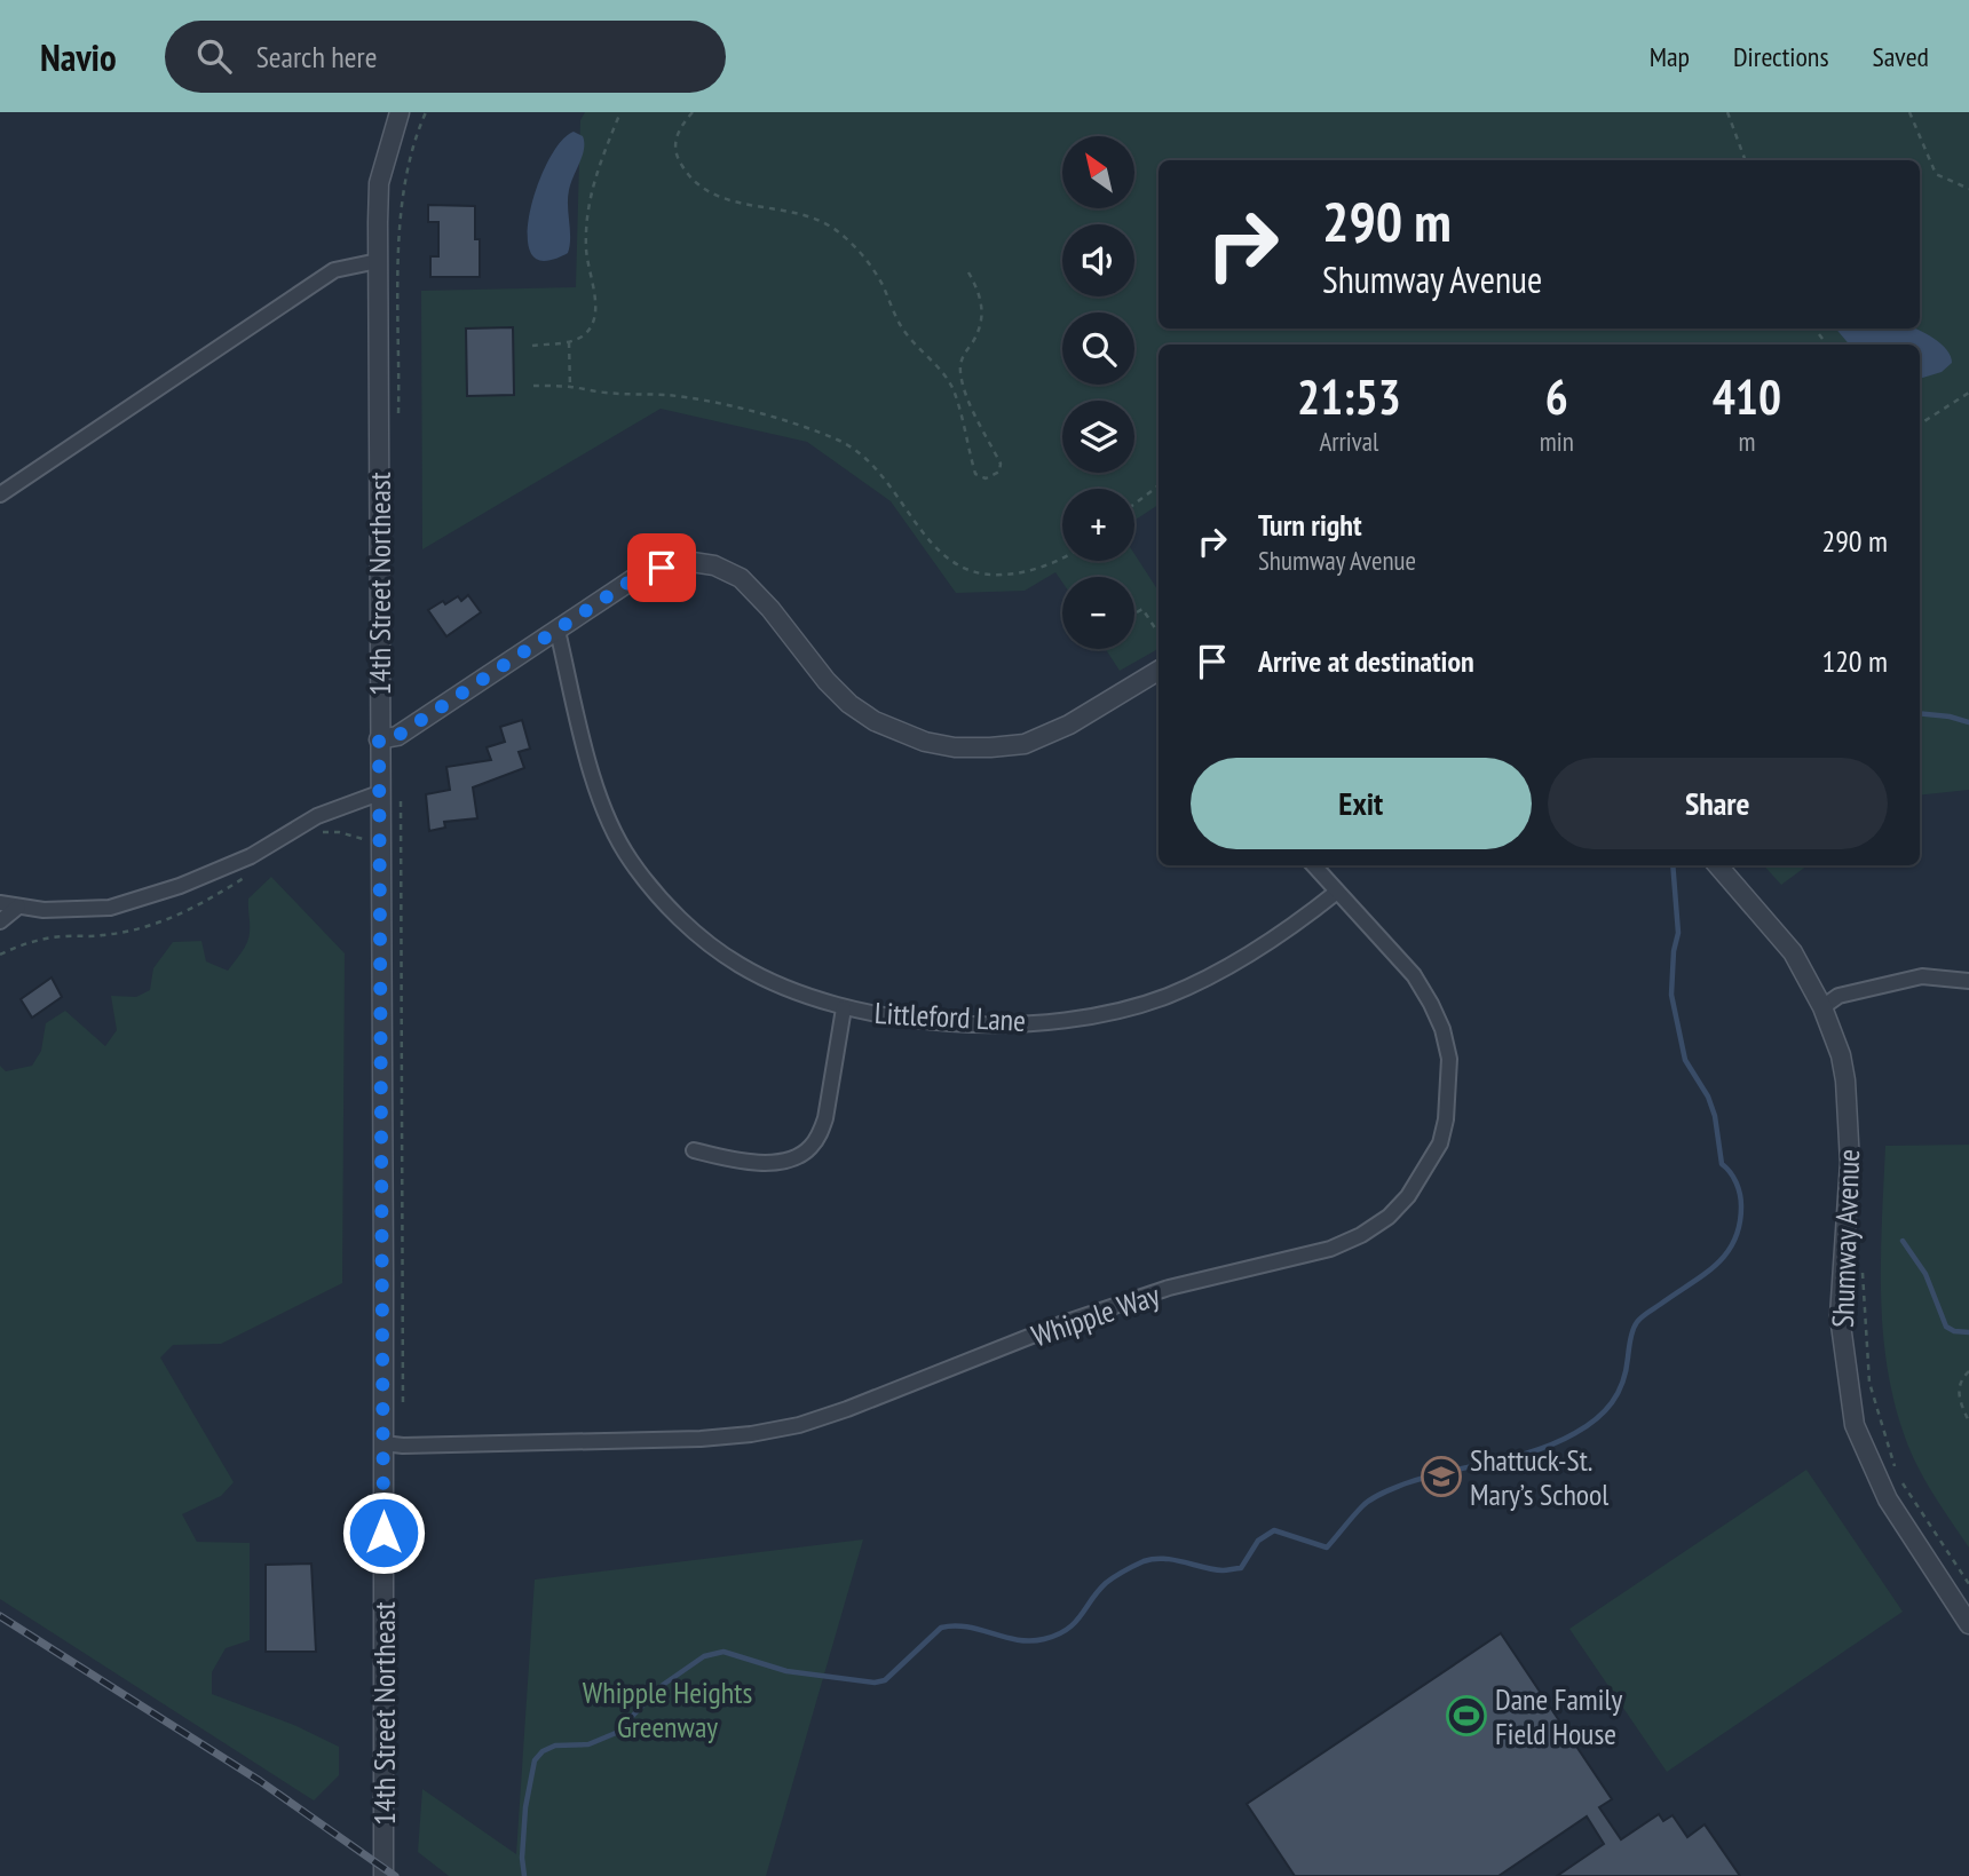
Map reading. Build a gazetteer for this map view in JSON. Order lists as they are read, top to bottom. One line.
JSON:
{"streets":{"street":["14th Street Northeast","Littleford Lane","Shumway Avenue","Whipple Way"]},"crossings":[["14th Street Northeast","Whipple Way"],["Littleford Lane","Whipple Way"]],"parks":["Whipple Heights Greenway"],"places":{"school or university":["Shattuck-St. Mary’s School"],"sports":["Dane Family Field House"]},"north":"top left","page":{"header":"Navio","search":"Search here","nav":["Map","Directions","Saved"],"map_buttons":["+","−"],"turn":["290 m","Shumway Avenue"],"eta":["21:53","Arrival","6","min","410","m"],"list":[{"name":"Turn right","note":"Shumway Avenue","value":"290 m"},{"name":"Arrive at destination","value":"120 m"}],"buttons":["Exit","Share"]}}
